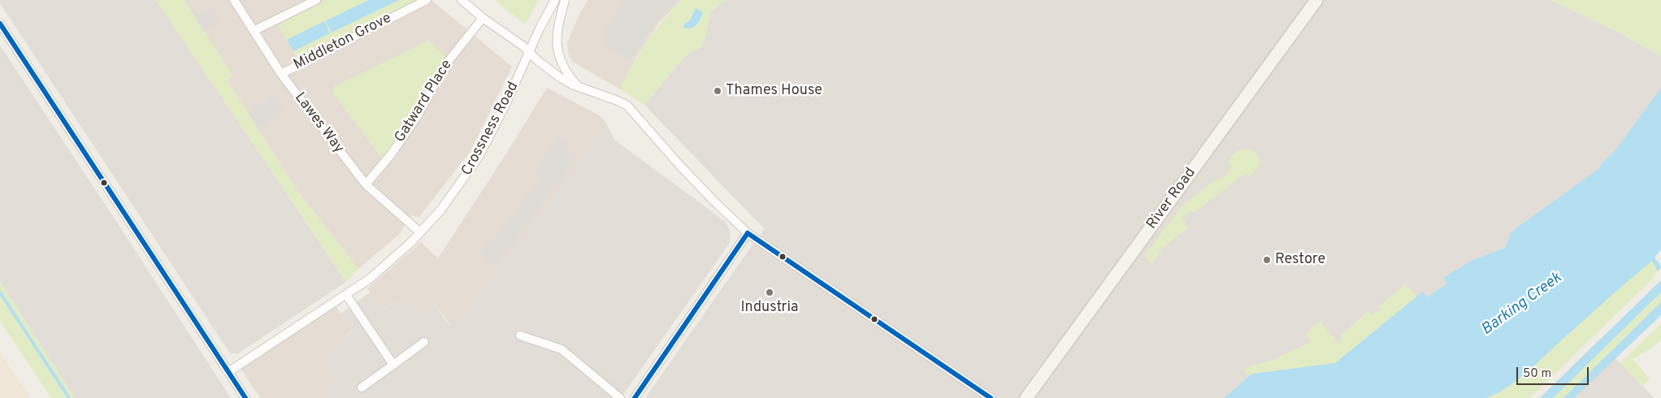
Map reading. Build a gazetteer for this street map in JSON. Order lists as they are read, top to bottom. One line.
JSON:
{"streets":{"street":["Middleton Grove","Gatward Place","Lawes Way","Crossness Road","River Road"]},"crossings":[["Middleton Grove","Lawes Way"],["Gatward Place","Lawes Way"],["Lawes Way","Crossness Road"]],"water":["Barking Creek"],"places":["Thames House","Restore","Industria"],"scale_bar":"50 m"}
